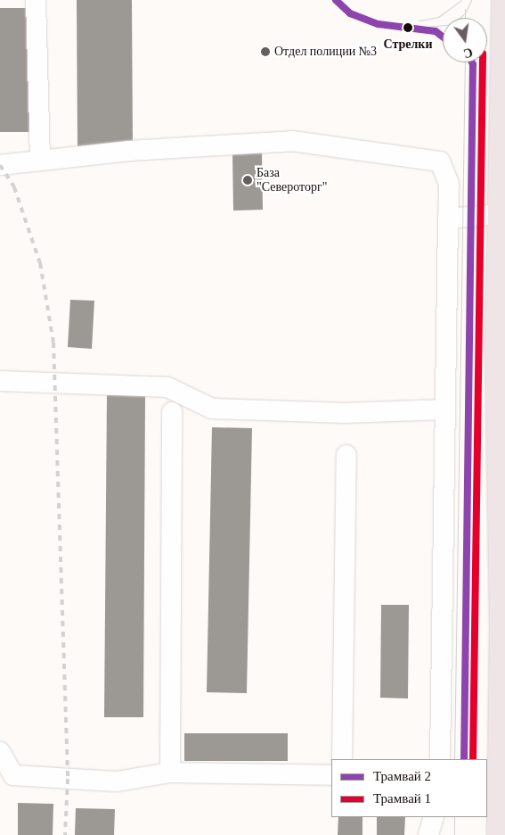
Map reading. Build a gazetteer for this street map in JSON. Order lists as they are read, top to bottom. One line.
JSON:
{"places":["Стрелки","Отдел полиции №3","База \"Североторг\""],"lines":["tram line 2","tram line 1"],"legend":["Трамвай 2","Трамвай 1"],"north":"bottom"}
